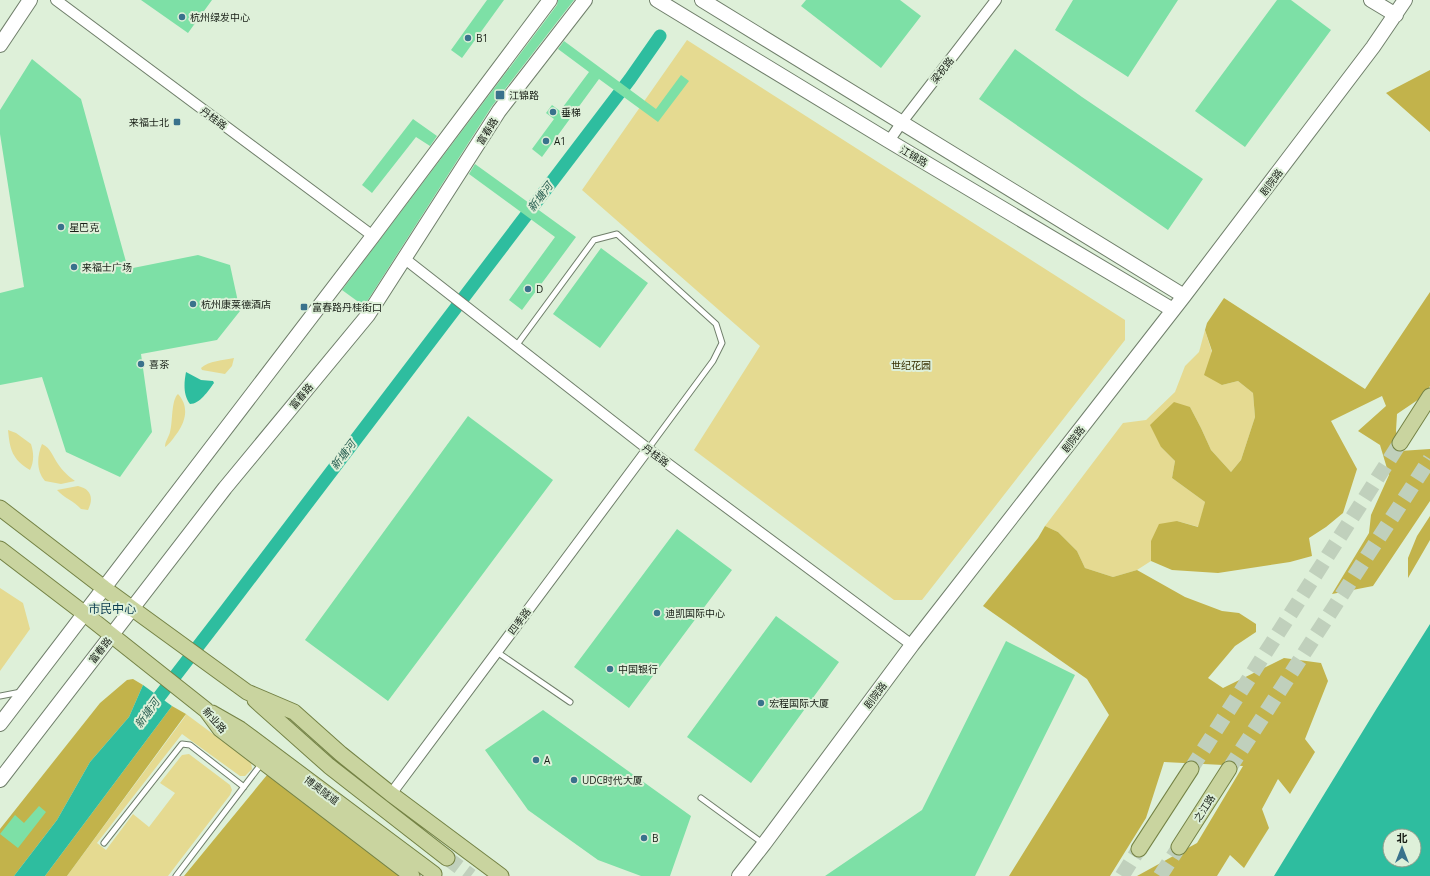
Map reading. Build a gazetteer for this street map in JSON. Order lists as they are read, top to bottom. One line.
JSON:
{"streets":{"main road":["新业路","博奥隧道","之江路"],"street":["梁祝路","丹桂路","富春路","江锦路","剧院路","四季路"]},"crossings":[["梁祝路","江锦路"],["丹桂路","富春路"],["丹桂路","剧院路"],["丹桂路","四季路"],["富春路","新业路"],["江锦路","剧院路"],["新业路","博奥隧道"]],"districts":["市民中心"],"water":["新塘河"],"parks":["世纪花园"],"places":{"other":["杭州绿发中心","B1","垂梯","A1","星巴克","来福士广场","D","杭州康莱德酒店","喜茶","迪凯国际中心","中国银行","宏程国际大厦","A","UDC时代大厦","B"],"transit":["江锦路","来福士北","富春路丹桂街口"]},"north":"top"}
